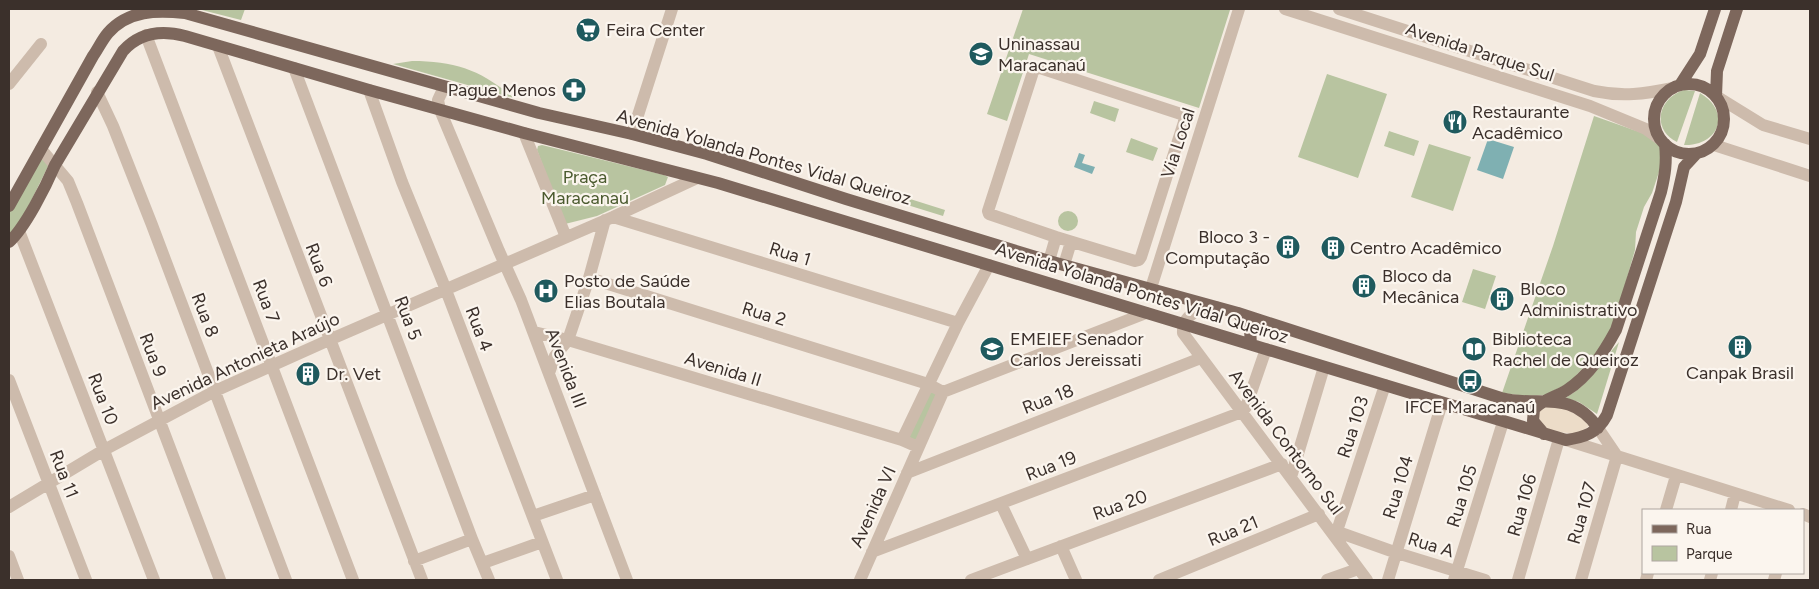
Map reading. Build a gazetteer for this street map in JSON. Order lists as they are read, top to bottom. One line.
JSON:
{"streets":{"main road":["Avenida Yolanda Pontes Vidal Queiroz"],"street":["Avenida Parque Sul","Via Local","Rua 1","Rua 6","Rua 7","Rua 2","Rua 8","Rua 5","Rua 4","Rua 9","Avenida Antonieta Araújo","Avenida III","Avenida II","Rua 10","Rua 18","Rua 103","Avenida Contorno Sul","Rua 19","Rua 11","Rua 104","Rua 105","Rua 20","Rua 106","Avenida VI","Rua 107","Rua 21","Rua A"]},"crossings":[["Via Local","Avenida Yolanda Pontes Vidal Queiroz"],["Avenida Yolanda Pontes Vidal Queiroz","Rua 6"],["Avenida Yolanda Pontes Vidal Queiroz","Rua 5"],["Avenida Yolanda Pontes Vidal Queiroz","Rua 4"],["Avenida Yolanda Pontes Vidal Queiroz","Rua 9"],["Avenida Yolanda Pontes Vidal Queiroz","Avenida Antonieta Araújo"],["Avenida Yolanda Pontes Vidal Queiroz","Avenida III"],["Avenida Yolanda Pontes Vidal Queiroz","Rua 103"],["Avenida Yolanda Pontes Vidal Queiroz","Avenida Contorno Sul"],["Avenida Yolanda Pontes Vidal Queiroz","Rua 104"],["Avenida Yolanda Pontes Vidal Queiroz","Rua 105"],["Avenida Yolanda Pontes Vidal Queiroz","Rua 106"],["Rua 1","Avenida Antonieta Araújo"],["Rua 6","Avenida Antonieta Araújo"],["Rua 7","Avenida Antonieta Araújo"],["Rua 2","Avenida VI"],["Rua 8","Avenida Antonieta Araújo"],["Rua 5","Avenida Antonieta Araújo"],["Rua 4","Avenida Antonieta Araújo"],["Rua 9","Avenida Antonieta Araújo"],["Avenida Antonieta Araújo","Avenida III"],["Avenida Antonieta Araújo","Rua 10"],["Avenida Antonieta Araújo","Rua 11"],["Avenida III","Avenida II"],["Avenida II","Avenida VI"],["Rua 18","Avenida Contorno Sul"],["Rua 18","Avenida VI"],["Rua 103","Avenida Contorno Sul"],["Rua 103","Rua A"],["Avenida Contorno Sul","Rua 19"],["Avenida Contorno Sul","Rua 20"],["Avenida Contorno Sul","Rua 21"],["Avenida Contorno Sul","Rua A"],["Rua 19","Avenida VI"],["Rua 104","Rua A"],["Rua 105","Rua A"]],"parks":["Praça Maracanaú"],"places":{"supermarket":["Feira Center"],"school or university":["Uninassau Maracanaú","EMEIEF Senador Carlos Jereissati"],"pharmacy":["Pague Menos"],"restaurant":["Restaurante Acadêmico"],"building":["Bloco 3 - Computação","Centro Acadêmico","Bloco da Mecânica","Bloco Administrativo","Canpak Brasil","Dr. Vet"],"hospital":["Posto de Saúde Elias Boutala"],"library":["Biblioteca Rachel de Queiroz"],"bus stop":["IFCE Maracanaú"]},"legend":["Rua","Parque"]}
